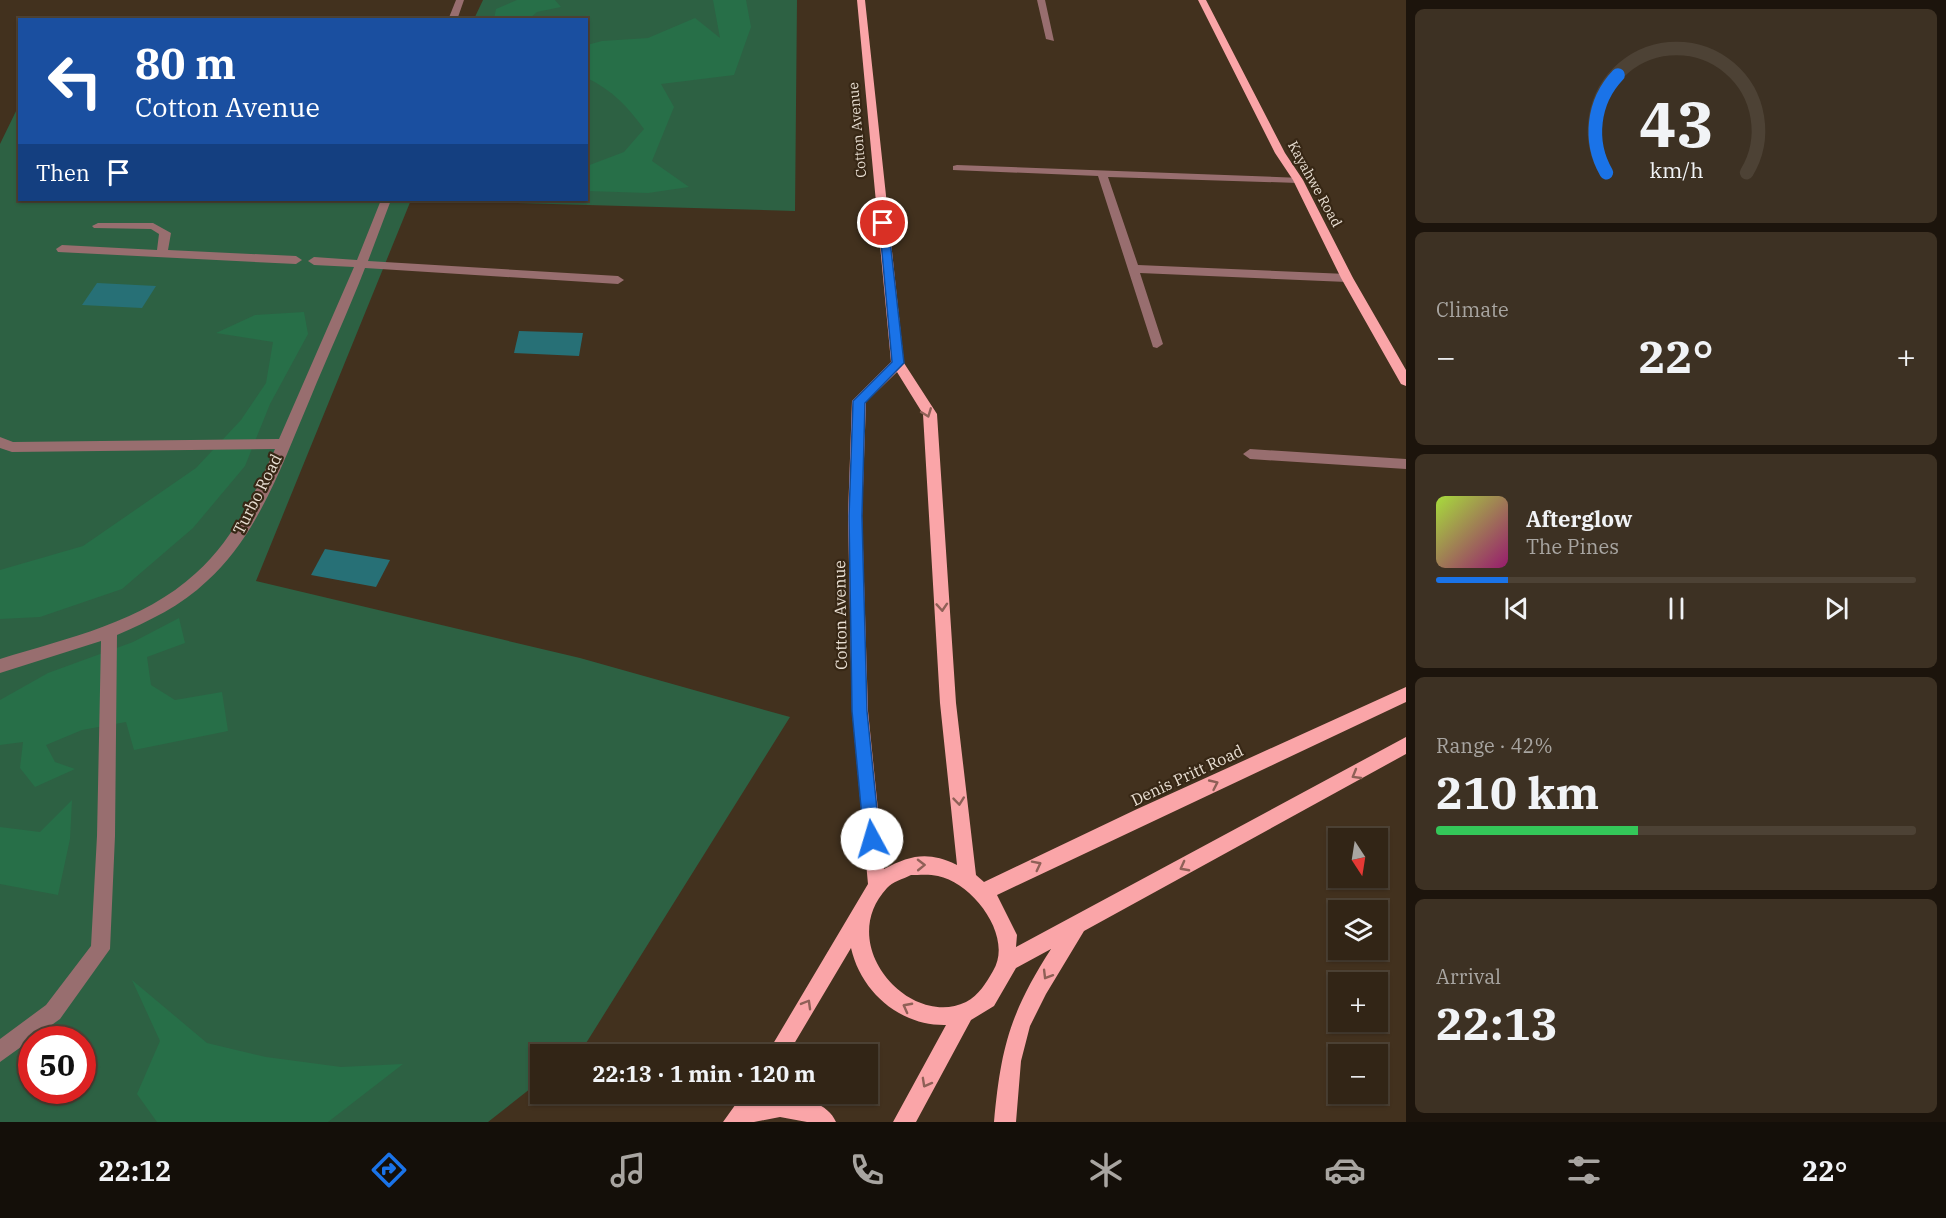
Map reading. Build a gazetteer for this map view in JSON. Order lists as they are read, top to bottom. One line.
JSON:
{"streets":{"main road":["Cotton Avenue","Kayahwe Road","Denis Pritt Road"],"street":["Turbo Road"]},"crossings":[["Cotton Avenue","Denis Pritt Road"]],"north":"bottom","page":{"turn":["80 m","Cotton Avenue"],"then":"Then","tile":["Climate",["Range · 42%","210 km"],["Arrival","22:13"]],"heat":["−","22°","+"],"song":["Afterglow","The Pines"],"map_buttons":["+","−"],"limit":"50","trip":"22:13 · 1 min · 120 m","tabs":["22:12","22°"],"gauge":["43","km/h"]}}
